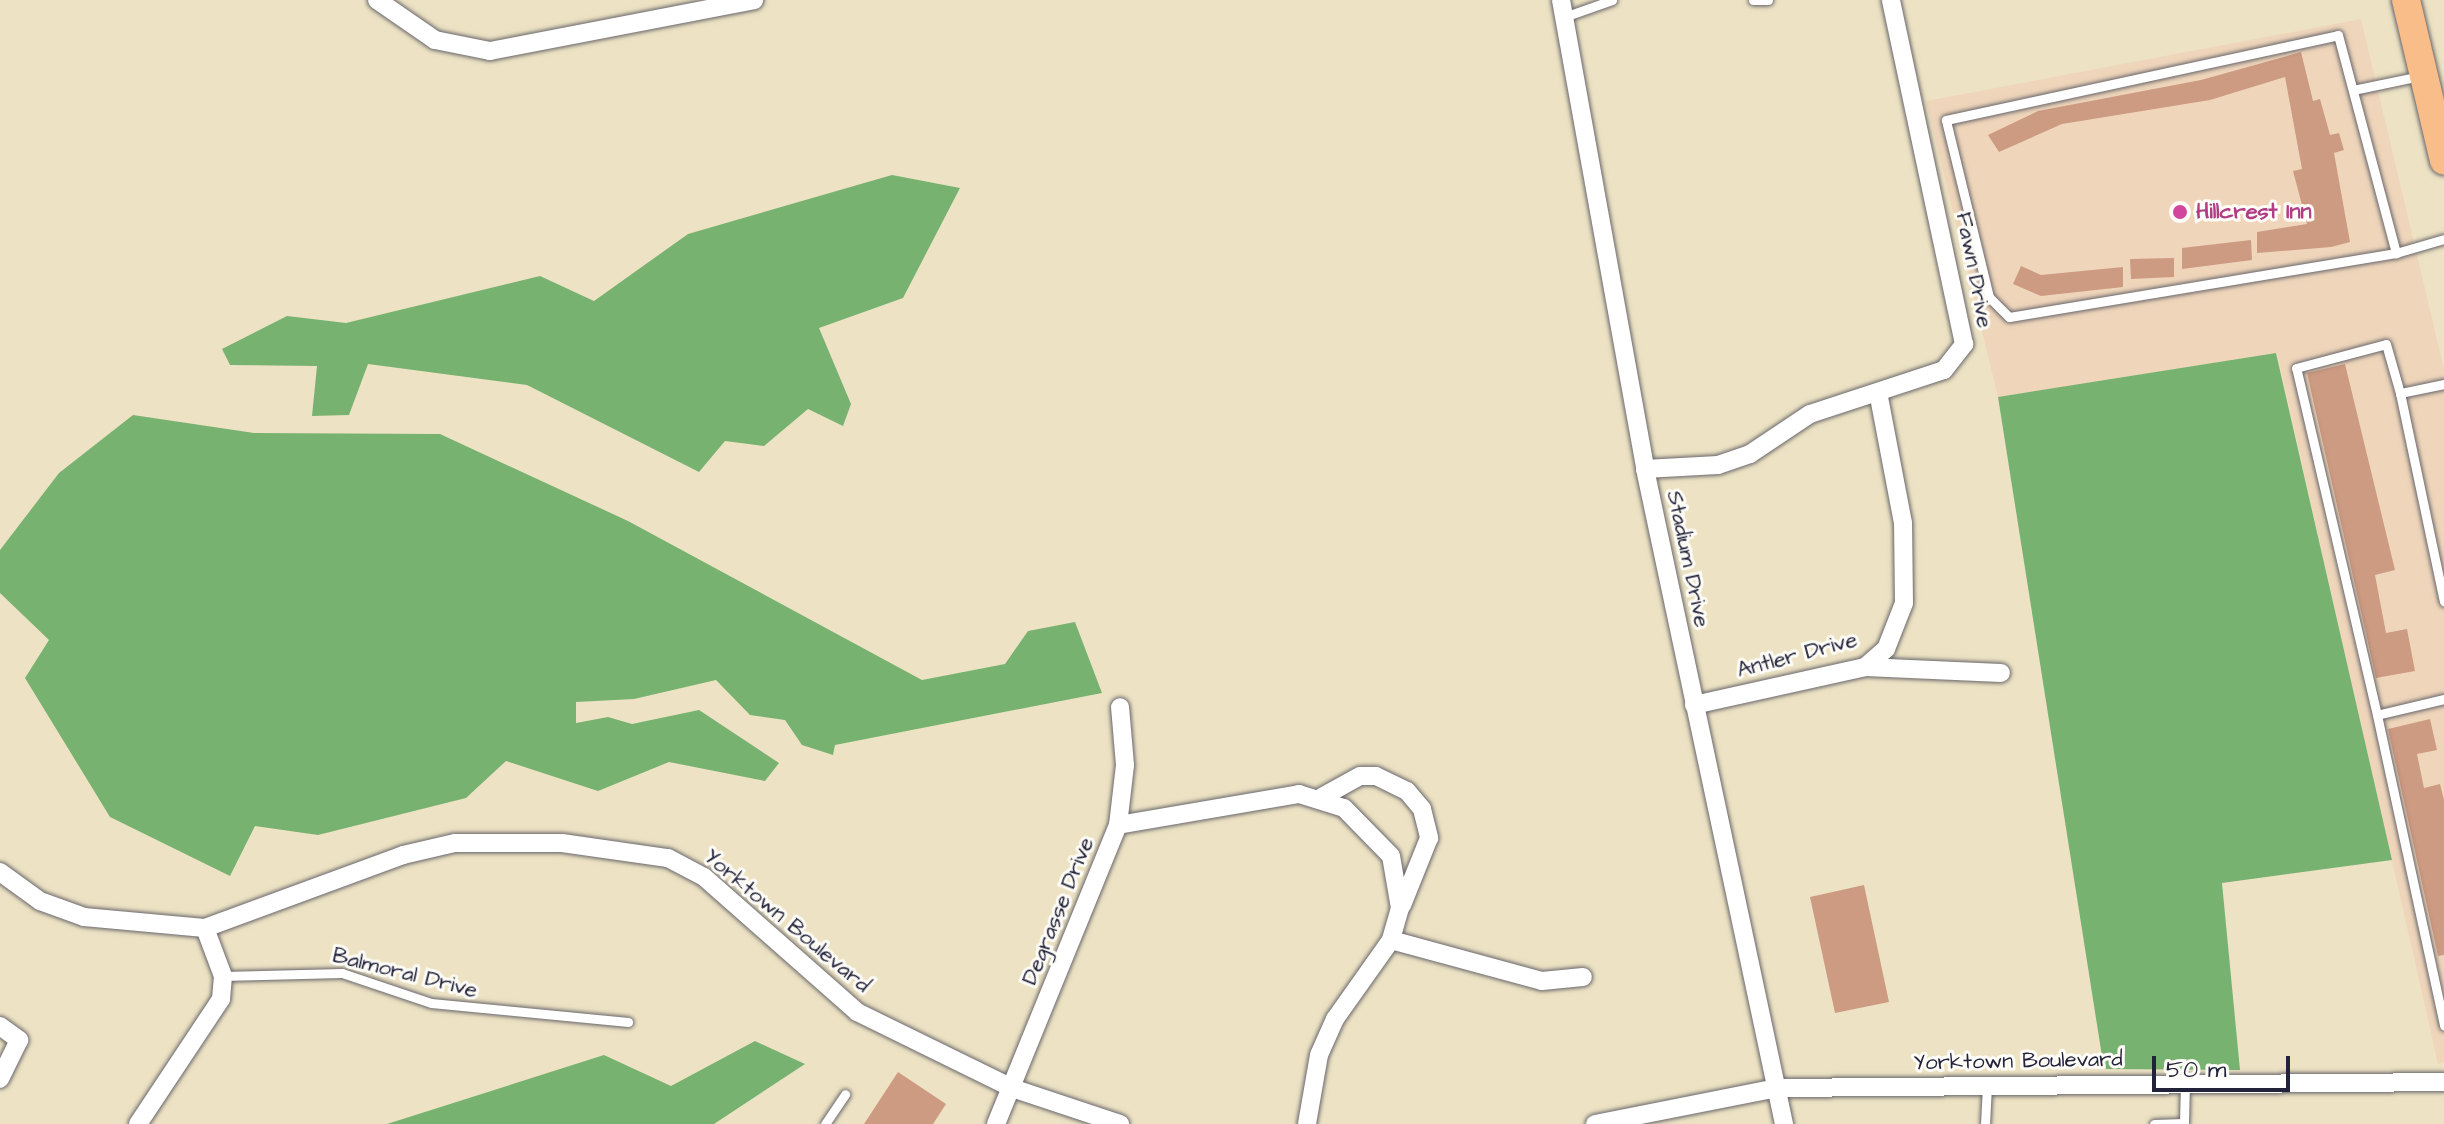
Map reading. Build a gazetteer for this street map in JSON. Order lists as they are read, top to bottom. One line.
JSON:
{"streets":{"street":["Fawn Drive","Stadium Drive","Antler Drive","Degrasse Drive","Yorktown Boulevard"],"lane":["Balmoral Drive"]},"crossings":[["Fawn Drive","Stadium Drive"],["Fawn Drive","Antler Drive"],["Stadium Drive","Antler Drive"],["Stadium Drive","Yorktown Boulevard"],["Degrasse Drive","Yorktown Boulevard"]],"places":["Hillcrest Inn"],"scale_bar":"50 m"}
